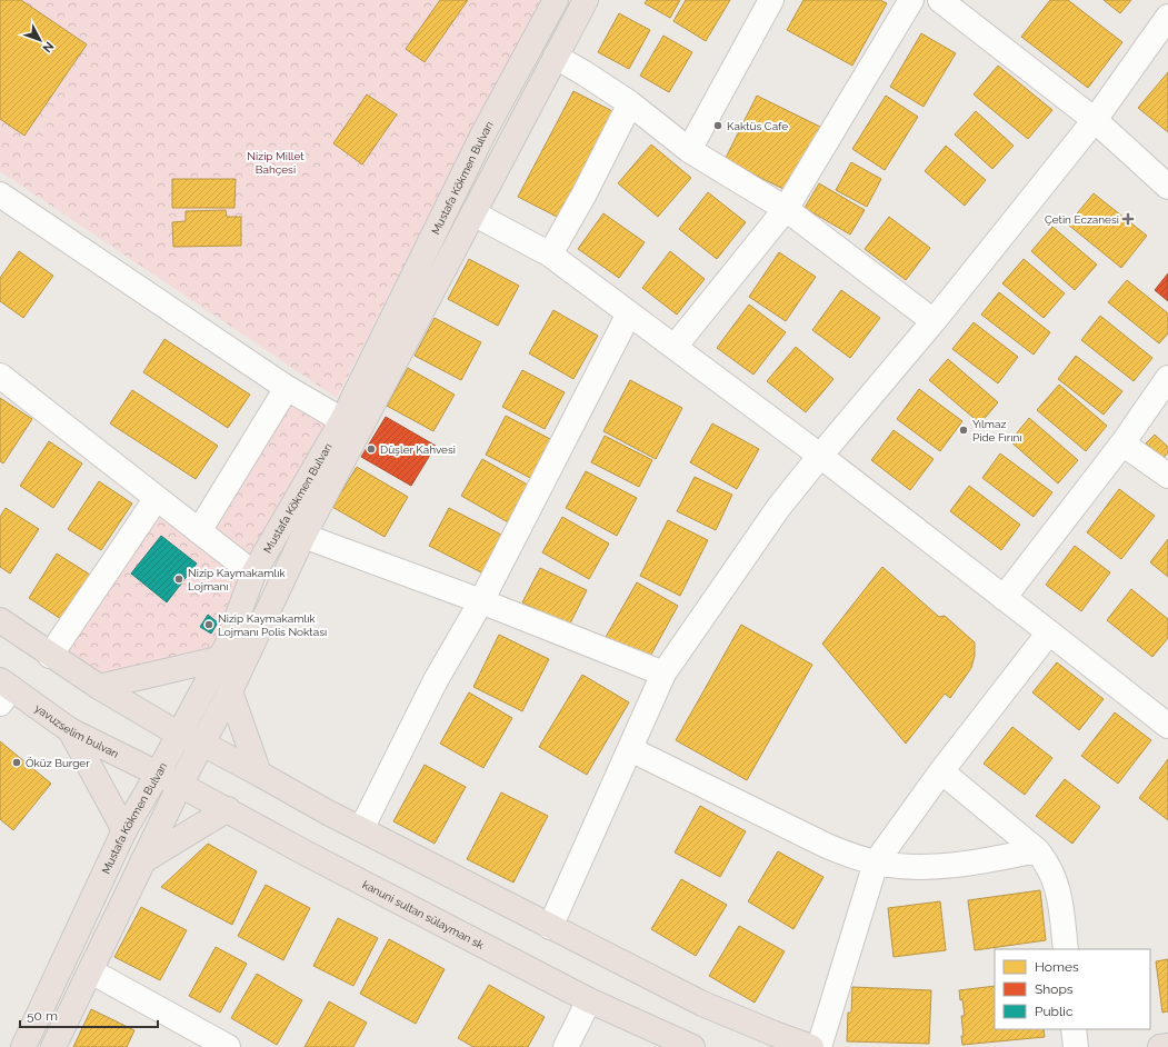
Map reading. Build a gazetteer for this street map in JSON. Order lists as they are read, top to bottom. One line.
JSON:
{"streets":{"main road":["Mustafa Kökmen Bulvarı","yavuzselim bulvarı","kanuni sultan sülayman sk"]},"crossings":[["Mustafa Kökmen Bulvarı","yavuzselim bulvarı"],["Mustafa Kökmen Bulvarı","kanuni sultan sülayman sk"],["yavuzselim bulvarı","kanuni sultan sülayman sk"]],"parks":["Nizip Millet Bahçesi"],"places":{"other":["Kaktüs Cafe","Yılmaz Pide Fırını","Düşler Kahvesi","Nizip Kaymakamlık Lojmanı","Nizip Kaymakamlık Lojmanı Polis Noktası","Öküz Burger"],"health":["Çetin Eczanesi"]},"legend":["Homes","Shops","Public"],"scale_bar":"50 m","north":"bottom right"}
